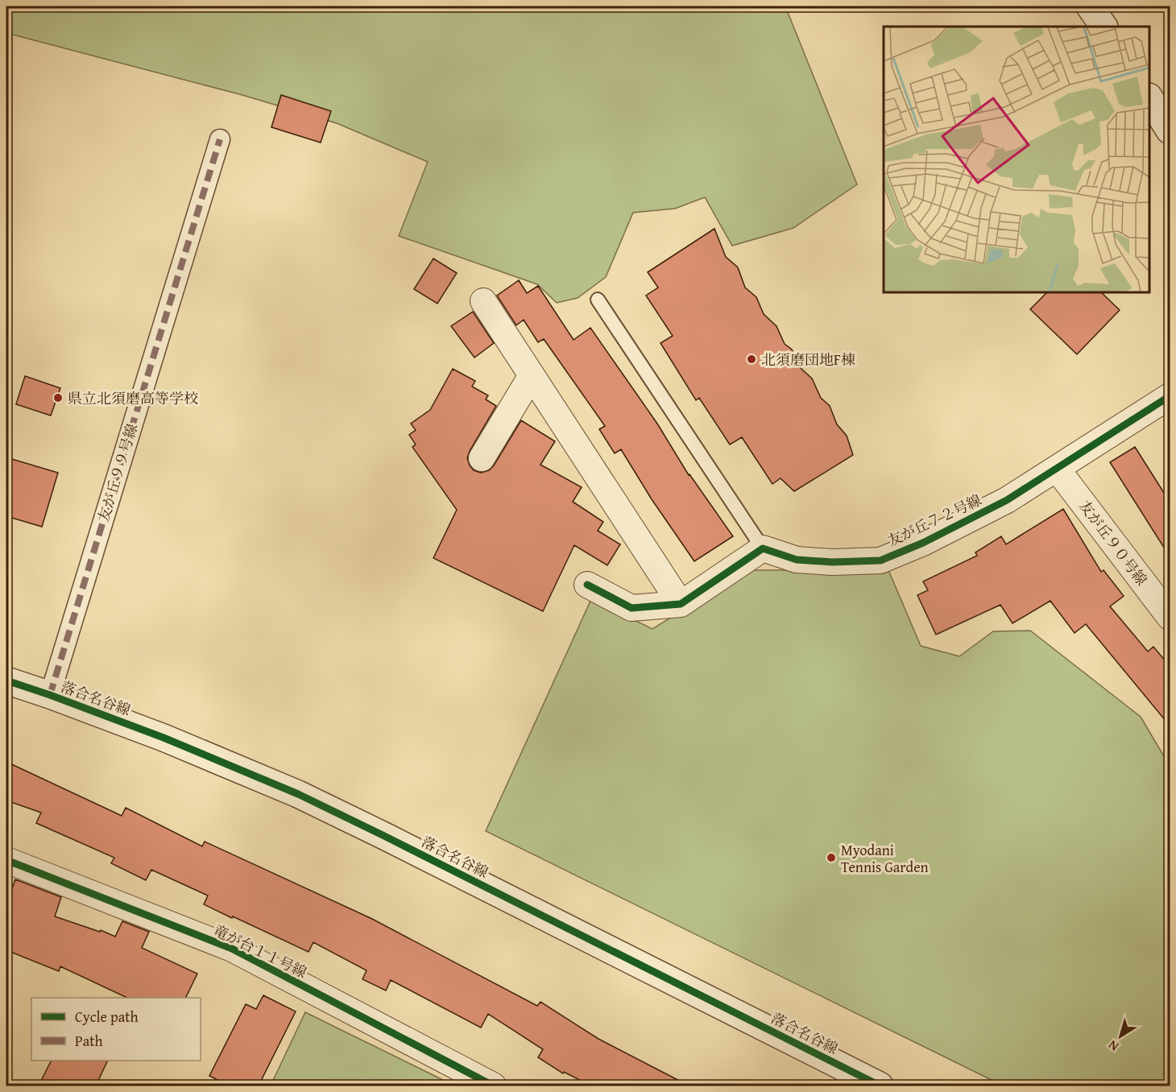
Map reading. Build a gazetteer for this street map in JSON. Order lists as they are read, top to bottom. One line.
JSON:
{"streets":{"street":["友が丘９９号線","友が丘７２号線","友が丘９０号線","落合名谷線","竜が台１１号線"]},"crossings":[["友が丘９９号線","落合名谷線"],["友が丘７２号線","友が丘９０号線"]],"places":["北須磨団地F棟","県立北須磨高等学校","Myodani Tennis Garden"],"legend":["Cycle path","Path"],"north":"bottom left"}
